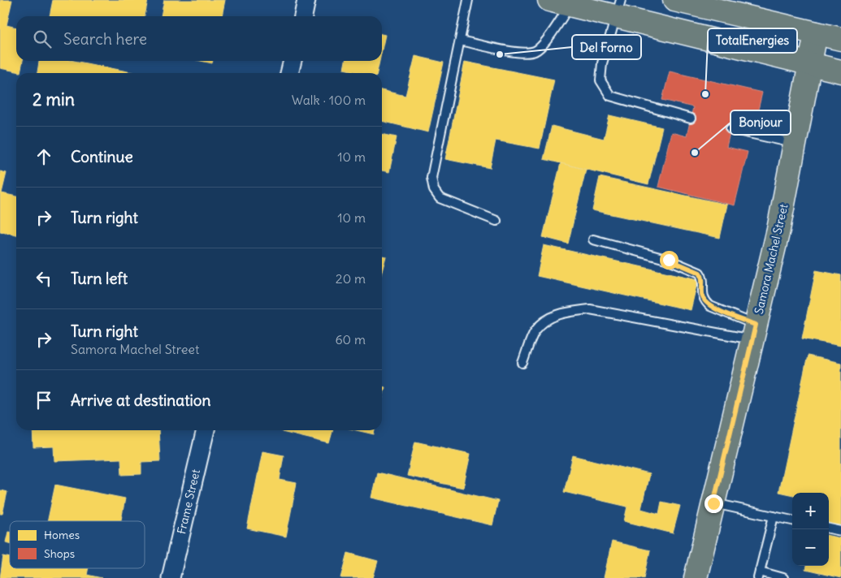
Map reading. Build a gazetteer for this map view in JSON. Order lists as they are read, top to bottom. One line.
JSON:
{"streets":{"main road":["Samora Machel Street"],"street":["Frame Street"]},"places":["Del Forno","TotalEnergies","Bonjour"],"legend":["Homes","Shops"],"page":{"search":"Search here","heading":["2 min","Walk · 100 m"],"list":[["Continue","10 m"],["Turn right","10 m"],["Turn left","20 m"],["Turn right","Samora Machel Street","60 m"],"Arrive at destination"],"map_buttons":["+","−"]}}
